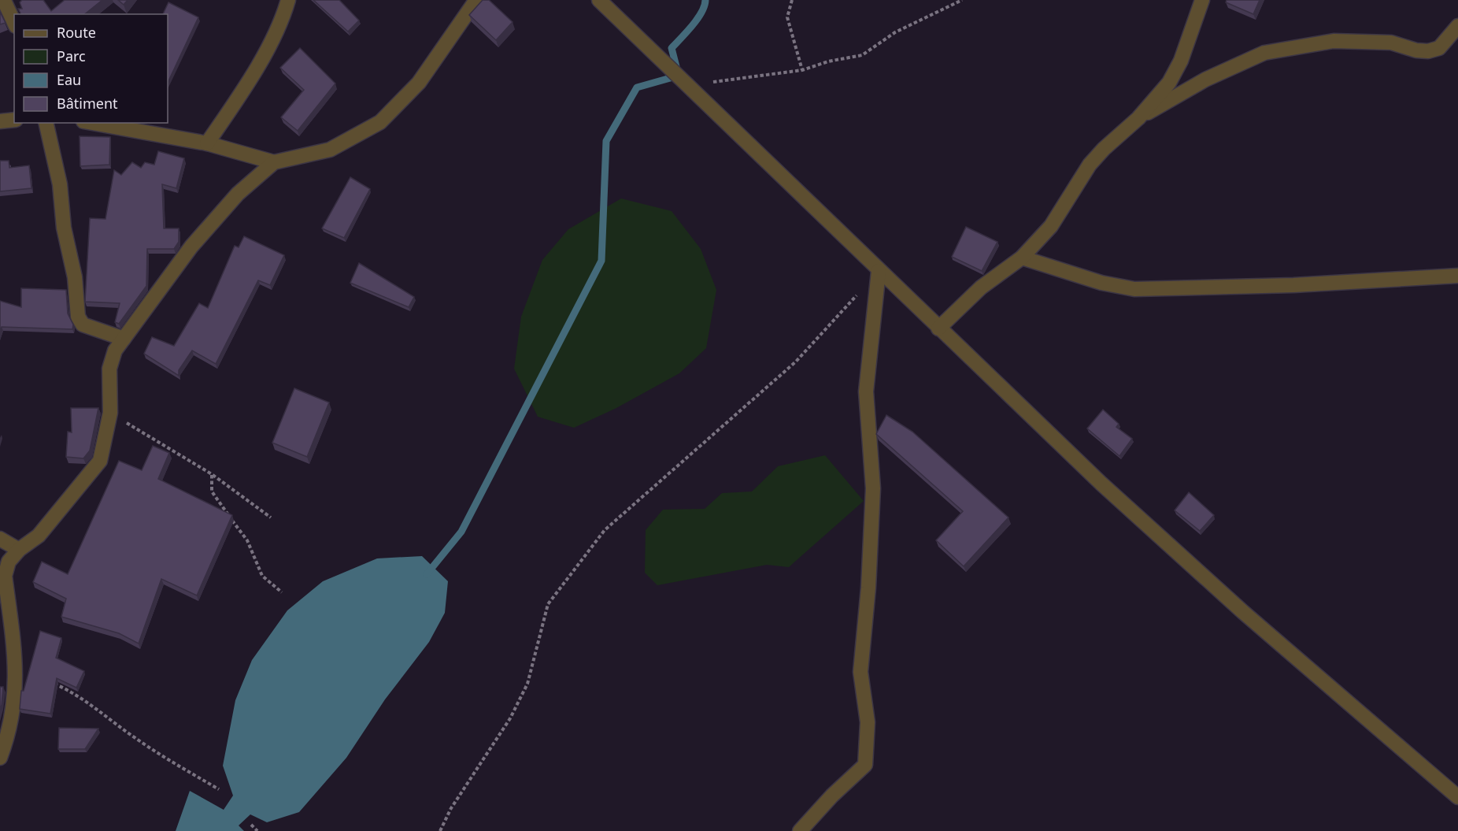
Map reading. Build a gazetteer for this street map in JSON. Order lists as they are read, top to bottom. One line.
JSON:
{"legend":["Route","Parc","Eau","Bâtiment"]}
